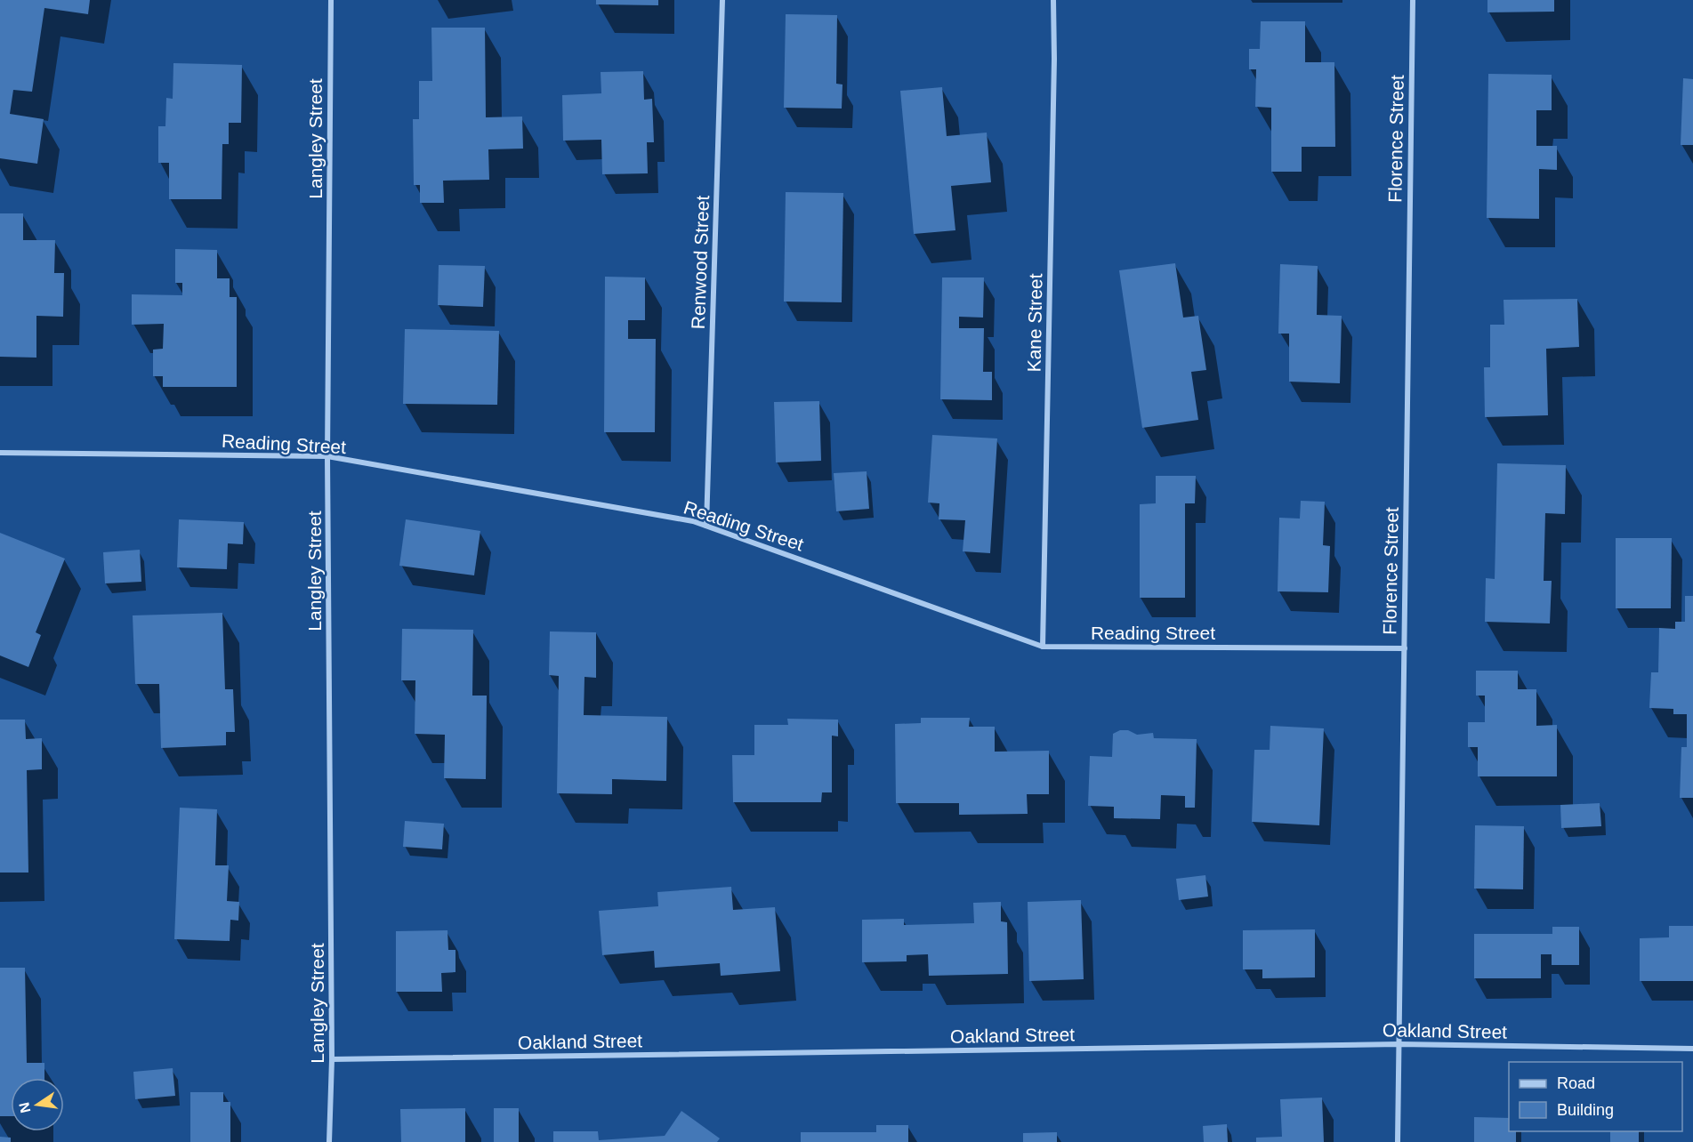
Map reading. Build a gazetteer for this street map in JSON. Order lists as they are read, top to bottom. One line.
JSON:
{"streets":{"street":["Langley Street","Florence Street","Renwood Street","Kane Street","Reading Street","Oakland Street"]},"crossings":[["Langley Street","Reading Street"],["Langley Street","Oakland Street"],["Florence Street","Reading Street"],["Florence Street","Oakland Street"],["Renwood Street","Reading Street"],["Kane Street","Reading Street"]],"legend":["Road","Building"],"north":"left"}
